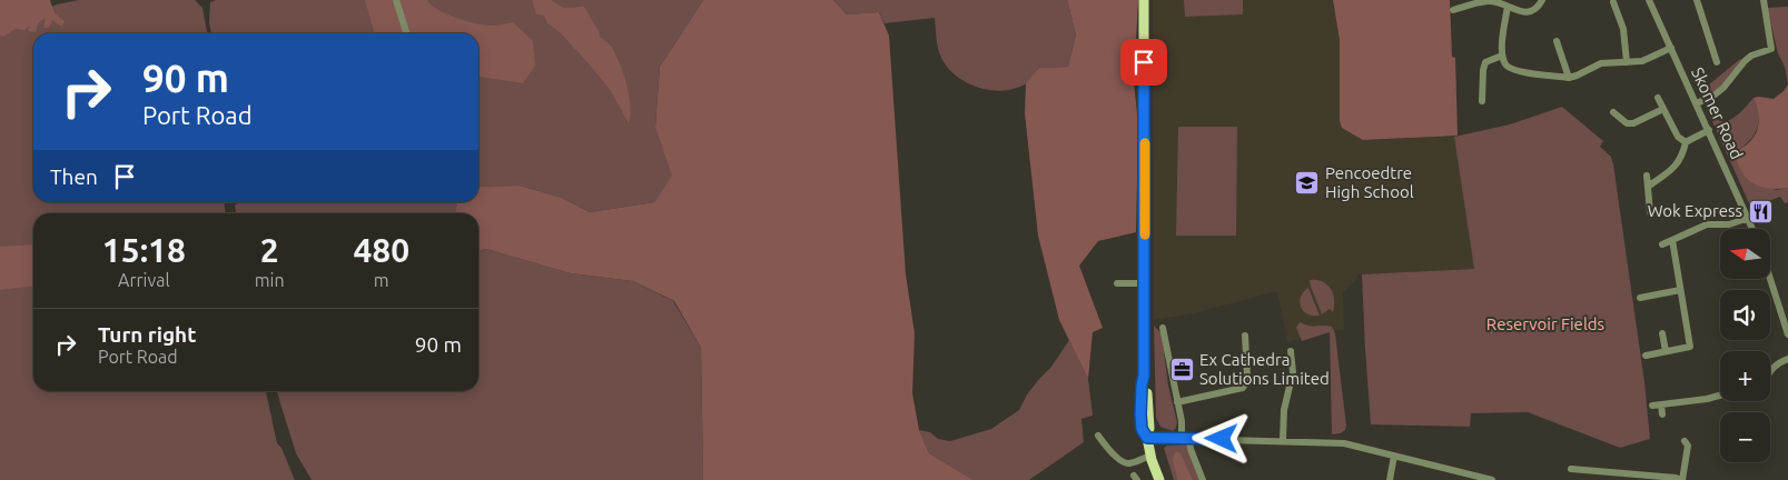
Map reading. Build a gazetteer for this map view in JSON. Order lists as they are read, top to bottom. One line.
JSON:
{"streets":{"street":["Skomer Road"]},"parks":["Reservoir Fields"],"places":{"school or university":["Pencoedtre High School"],"restaurant":["Wok Express"],"office":["Ex Cathedra Solutions Limited"]},"north":"left","page":{"turn":["90 m","Port Road"],"then":"Then","eta":["15:18","Arrival","2","min","480","m"],"map_buttons":["+","−"],"list":[{"name":"Turn right","note":"Port Road","value":"90 m"}]}}
